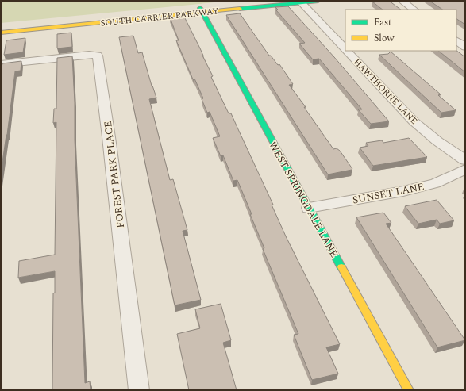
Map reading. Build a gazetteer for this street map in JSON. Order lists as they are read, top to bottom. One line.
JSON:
{"streets":{"main road":["SOUTH CARRIER PARKWAY","WEST SPRINGDALE LANE"],"street":["HAWTHORNE LANE","FOREST PARK PLACE","SUNSET LANE"]},"crossings":[["SOUTH CARRIER PARKWAY","HAWTHORNE LANE"],["SOUTH CARRIER PARKWAY","WEST SPRINGDALE LANE"],["SUNSET LANE","WEST SPRINGDALE LANE"]],"legend":["Fast","Slow"]}
